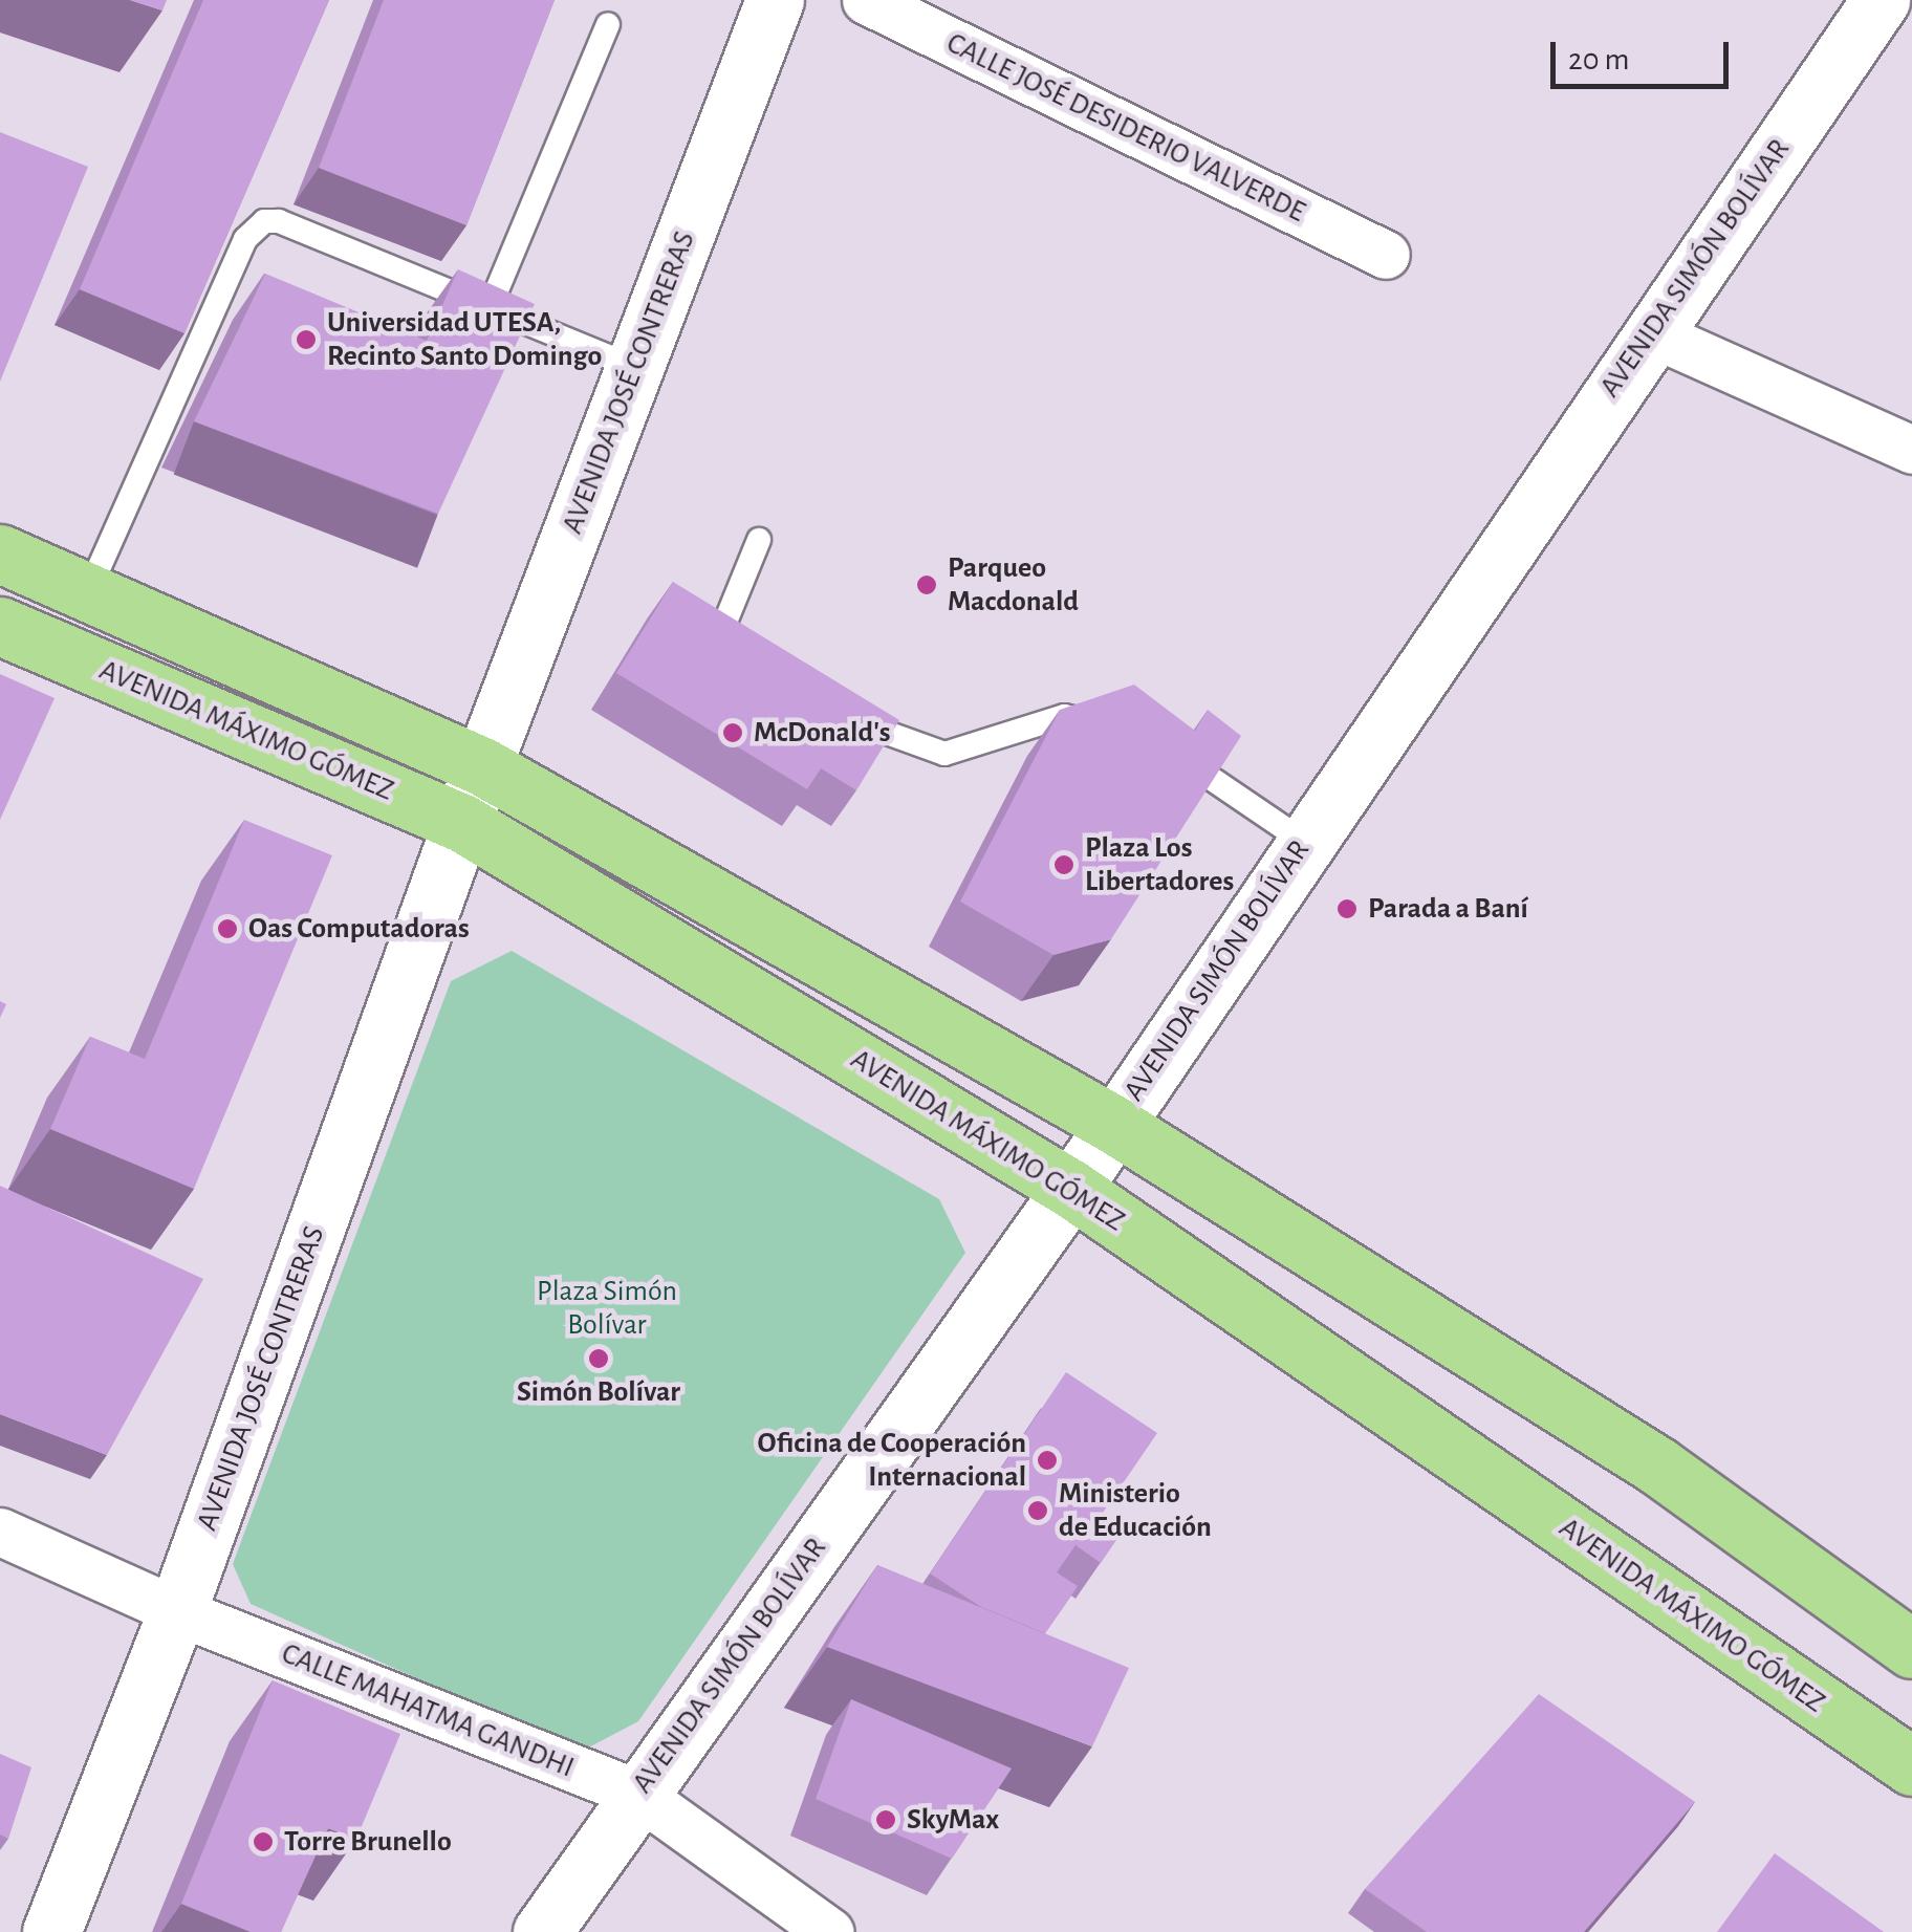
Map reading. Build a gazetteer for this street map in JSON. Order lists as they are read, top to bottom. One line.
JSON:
{"streets":{"main road":["AVENIDA SIMÓN BOLÍVAR","AVENIDA JOSÉ CONTRERAS","AVENIDA MÁXIMO GÓMEZ"],"street":["CALLE JOSÉ DESIDERIO VALVERDE","CALLE MAHATMA GANDHI"]},"crossings":[["AVENIDA SIMÓN BOLÍVAR","AVENIDA MÁXIMO GÓMEZ"],["AVENIDA SIMÓN BOLÍVAR","CALLE MAHATMA GANDHI"],["AVENIDA JOSÉ CONTRERAS","AVENIDA MÁXIMO GÓMEZ"],["AVENIDA JOSÉ CONTRERAS","CALLE MAHATMA GANDHI"]],"parks":["Plaza Simón Bolívar"],"places":["Universidad UTESA, Recinto Santo Domingo","Parqueo Macdonald","McDonald's","Plaza Los Libertadores","Parada a Baní","Oas Computadoras","Simón Bolívar","Oficina de Cooperación Internacional","Ministerio de Educación","SkyMax","Torre Brunello"],"scale_bar":"20 m"}
